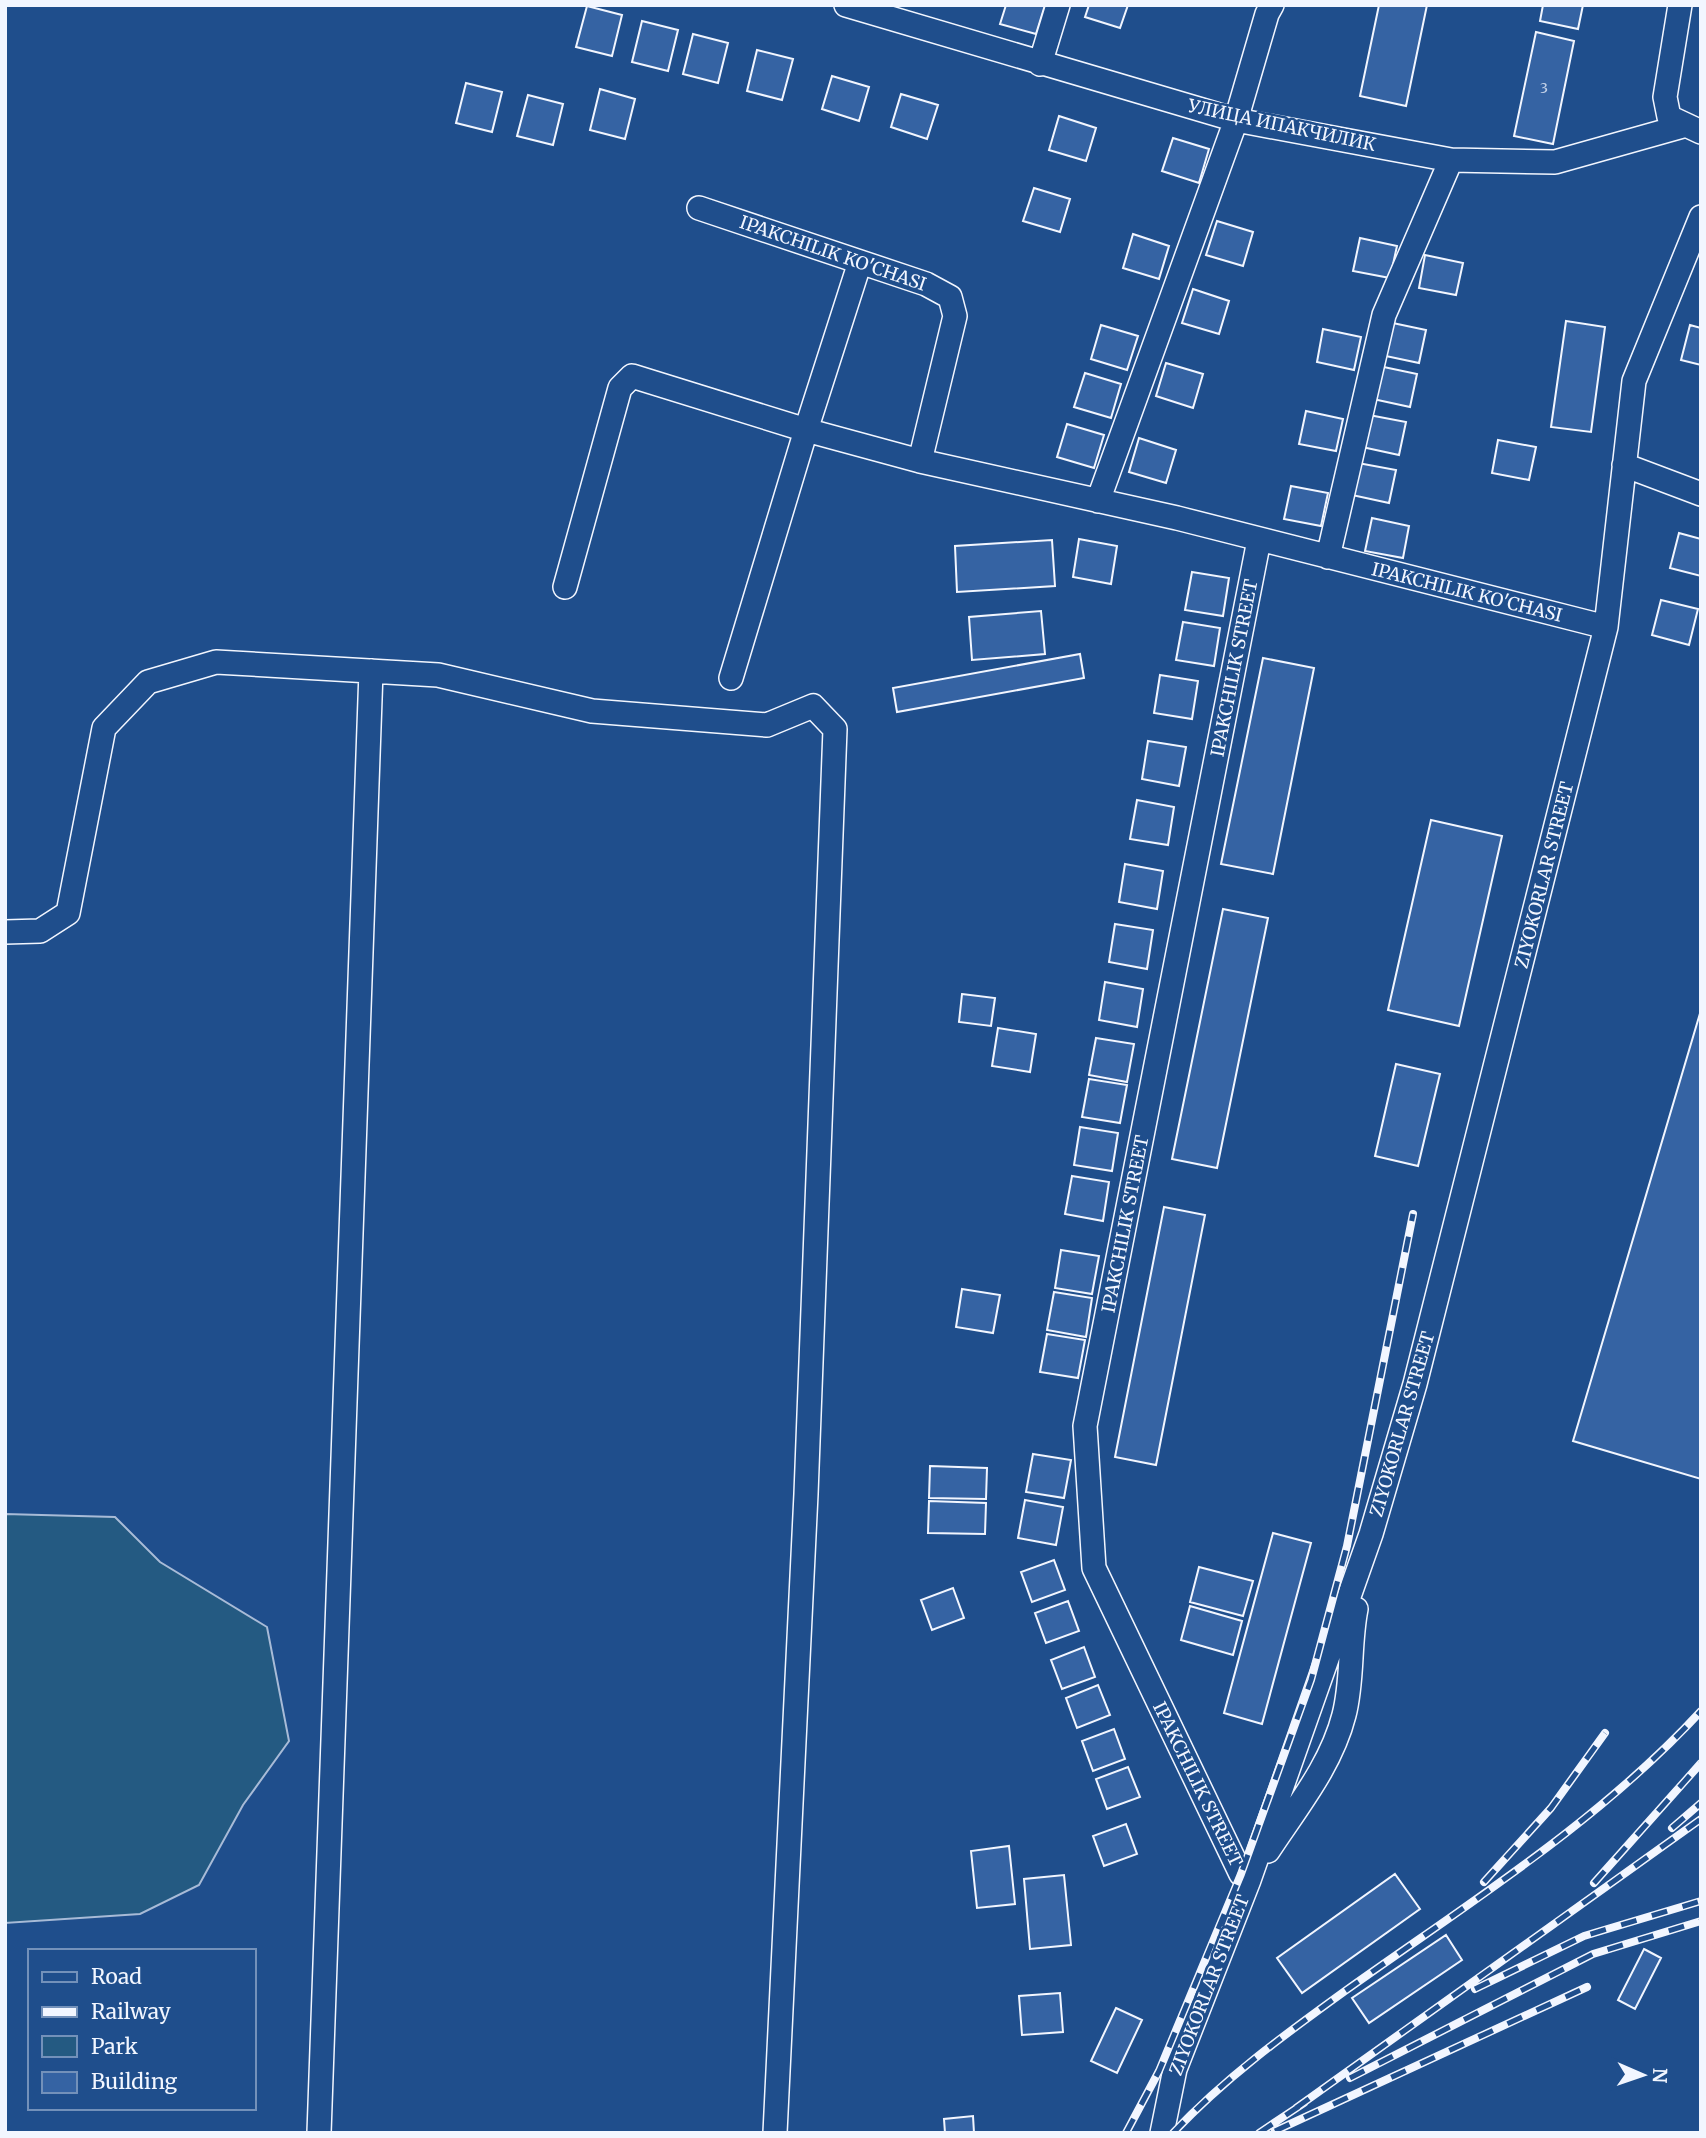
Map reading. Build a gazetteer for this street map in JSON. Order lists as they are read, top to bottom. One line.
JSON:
{"streets":{"street":["УЛИЦА ИПАКЧИЛИК","IPAKCHILIK KO'CHASI","IPAKCHILIK STREET","ZIYOKORLAR STREET"]},"crossings":[["IPAKCHILIK KO'CHASI","IPAKCHILIK STREET"],["IPAKCHILIK KO'CHASI","ZIYOKORLAR STREET"],["IPAKCHILIK STREET","ZIYOKORLAR STREET"]],"house_numbers":["3"],"legend":["Road","Railway","Park","Building"],"north":"right"}
